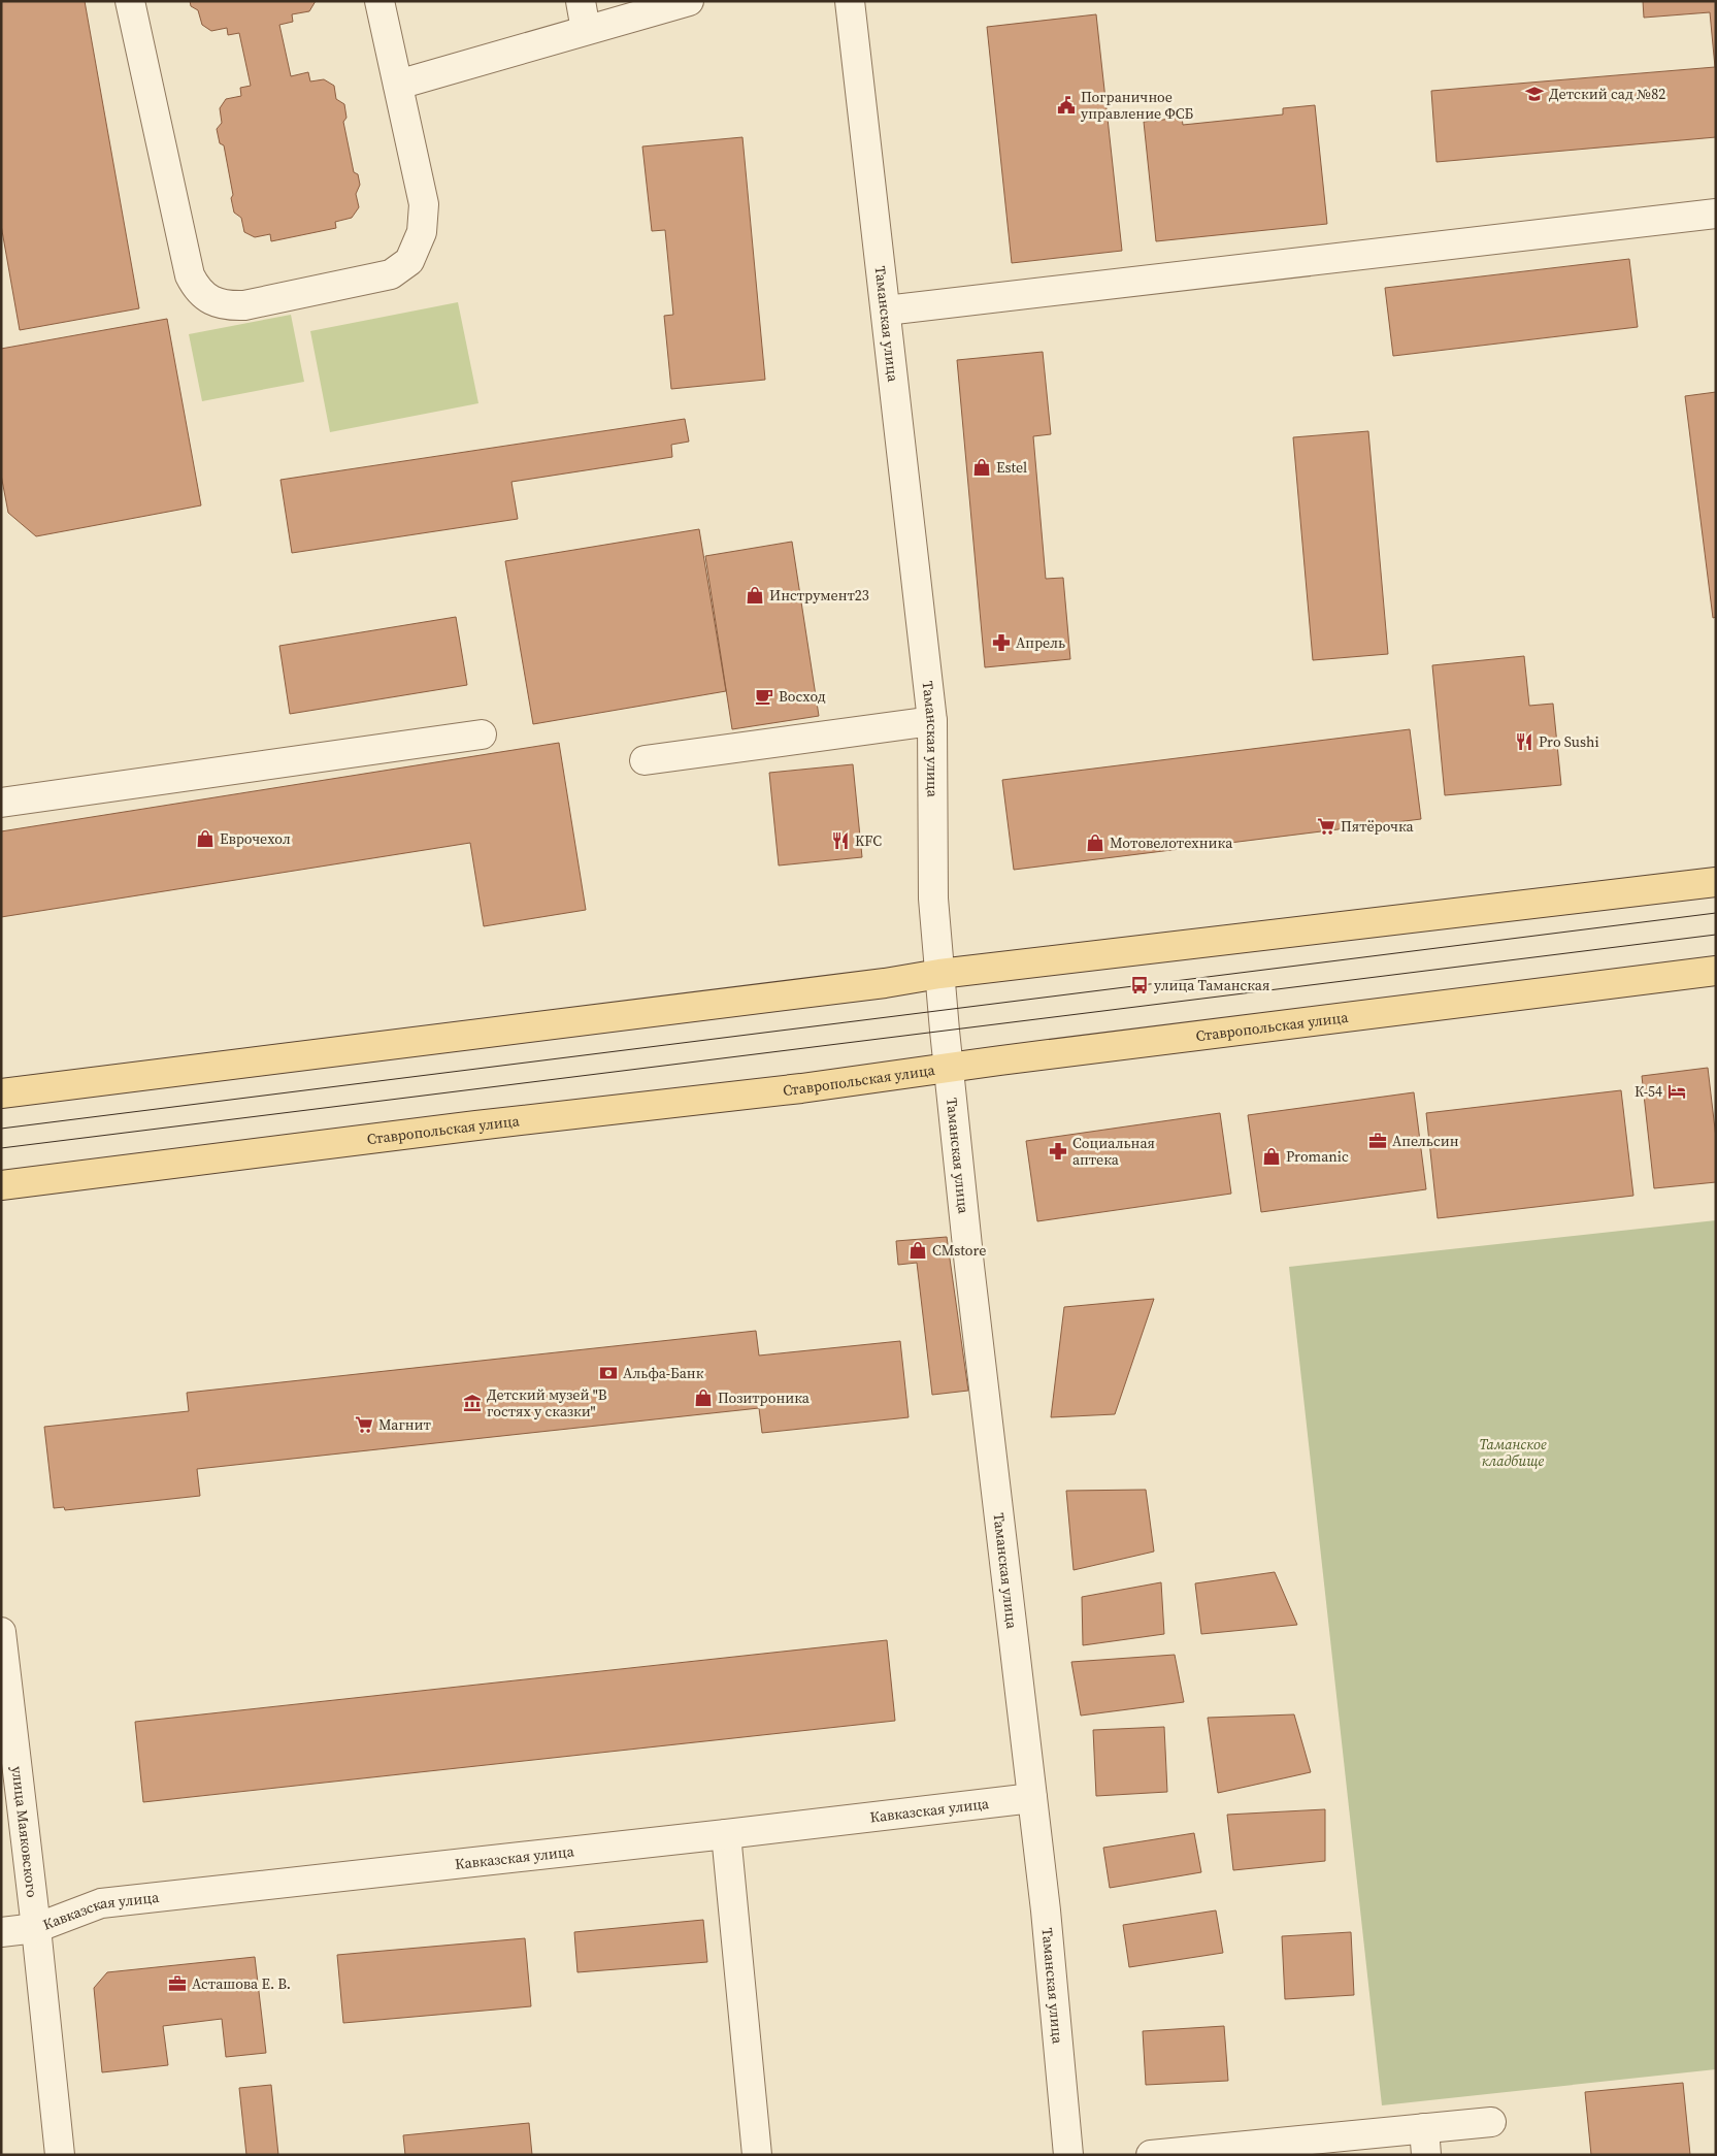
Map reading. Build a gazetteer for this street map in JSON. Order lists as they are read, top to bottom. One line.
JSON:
{"streets":{"main road":["Ставропольская улица"],"street":["Таманская улица","Кавказская улица","улица Маяковского"]},"crossings":[["Таманская улица","Ставропольская улица"],["Таманская улица","Кавказская улица"],["Кавказская улица","улица Маяковского"]],"parks":["Таманское кладбище"],"places":{"school or university":["Детский сад №82"],"public building":["Пограничное управление ФСБ"],"shop":["Estel","Инструмент23","Еврочехол","Мотовелотехника","Promanic","CMstore","Позитроника"],"pharmacy":["Апрель","Социальная аптека"],"cafe":["Восход"],"restaurant":["Pro Sushi","KFC"],"supermarket":["Пятёрочка","Магнит"],"bus stop":["улица Таманская"],"hotel":["К-54"],"office":["Апельсин","Асташова Е. В."],"bank":["Альфа-Банк"],"museum":["Детский музей \"В гостях у сказки\""]}}
